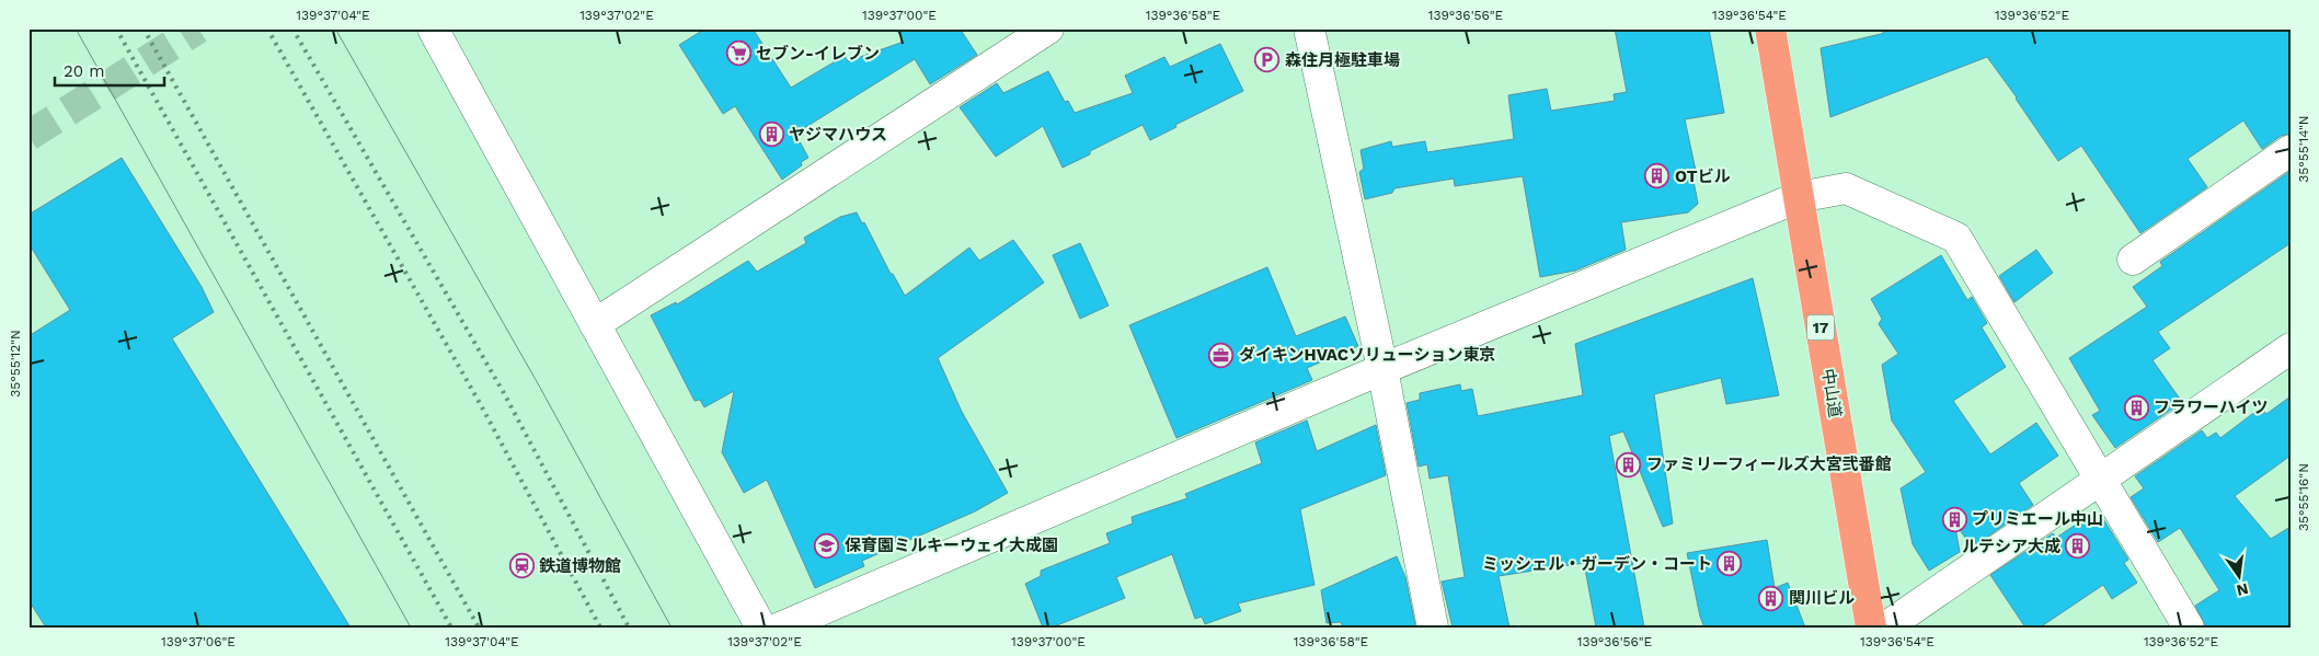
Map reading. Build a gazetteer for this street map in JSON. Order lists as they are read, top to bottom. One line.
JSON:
{"streets":{"highway":["17","中山道"]},"places":{"supermarket":["セブン-イレブン"],"parking":["森住月極駐車場"],"building":["ヤジマハウス","OTビル","フラワーハイツ","ファミリーフィールズ大宮弐番館","プリミエール中山","ルテシア大成","ミッシェル・ガーデン・コート","関川ビル"],"office":["ダイキンHVACソリューション東京"],"school or university":["保育園ミルキーウェイ大成園"],"station":["鉄道博物館"]},"scale_bar":"20 m","north":"bottom","coordinates":["139°37'04\"E","139°37'02\"E","139°37'00\"E","139°36'58\"E","139°36'56\"E","139°36'54\"E","139°36'52\"E","35°55'14\"N","35°55'12\"N","35°55'16\"N","139°37'06\"E"]}
